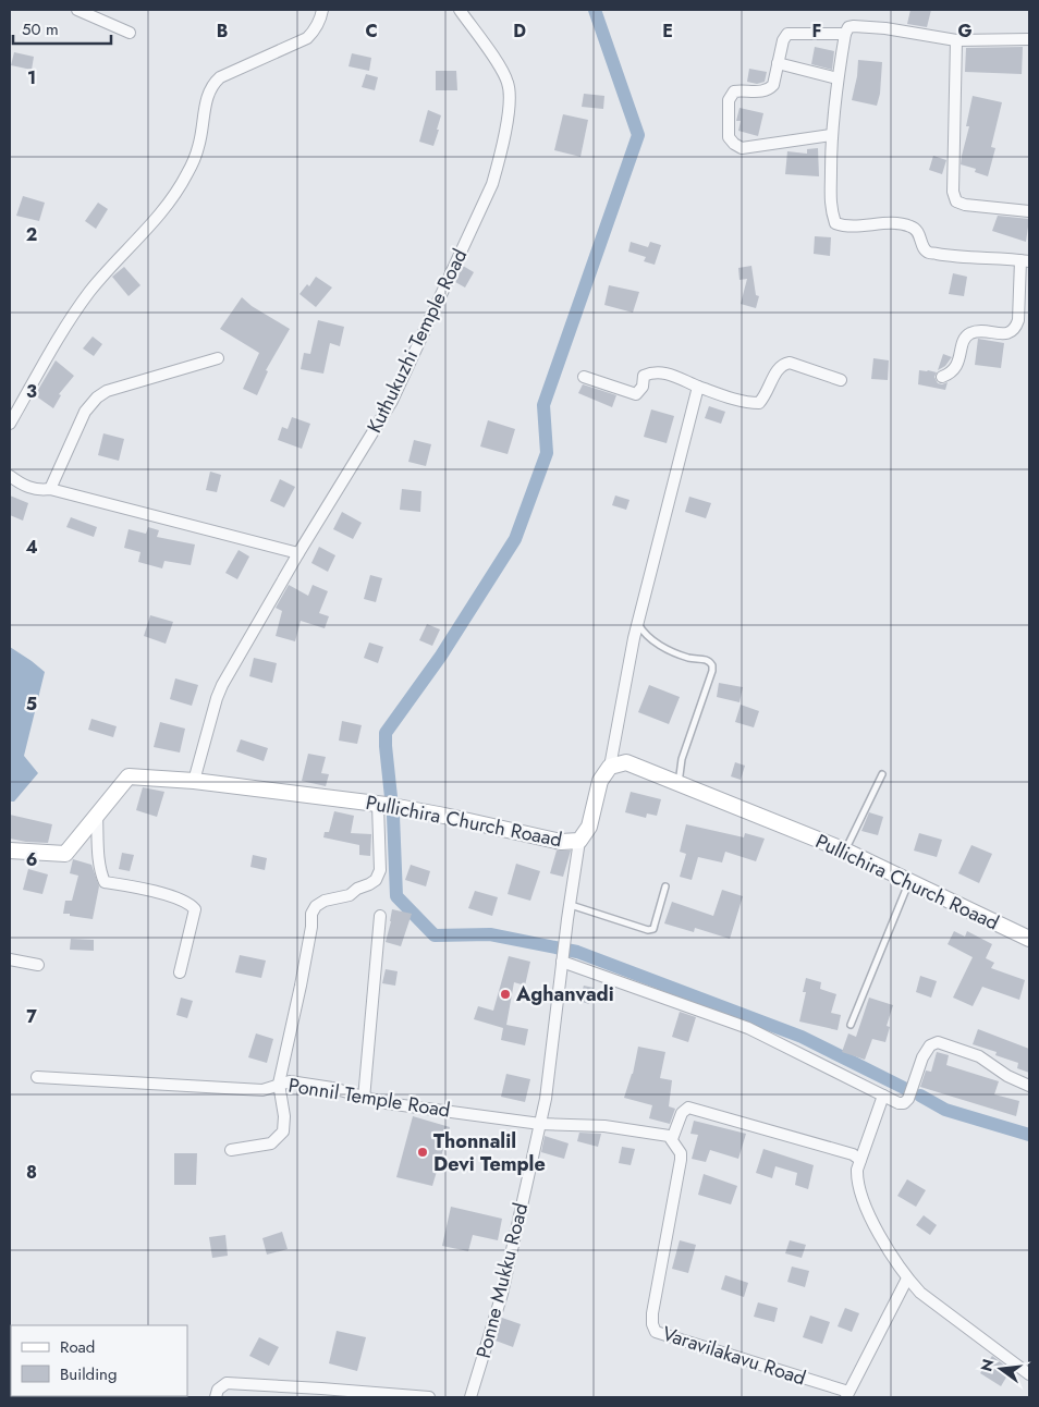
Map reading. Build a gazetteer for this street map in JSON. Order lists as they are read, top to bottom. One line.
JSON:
{"streets":{"main road":["Pullichira Church Roaad"],"street":["Kuthukuzhi Temple Road","Ponnil Temple Road","Ponne Mukku Road","Varavilakavu Road"]},"crossings":[["Kuthukuzhi Temple Road","Pullichira Church Roaad"],["Pullichira Church Roaad","Ponne Mukku Road"],["Ponnil Temple Road","Ponne Mukku Road"],["Ponnil Temple Road","Varavilakavu Road"]],"places":["Aghanvadi","Thonnalil Devi Temple"],"legend":["Road","Building"],"scale_bar":"50 m","north":"left","grid":{"columns":["B","C","D","E","F","G"],"rows":["1","2","3","4","5","6","7","8"]}}
